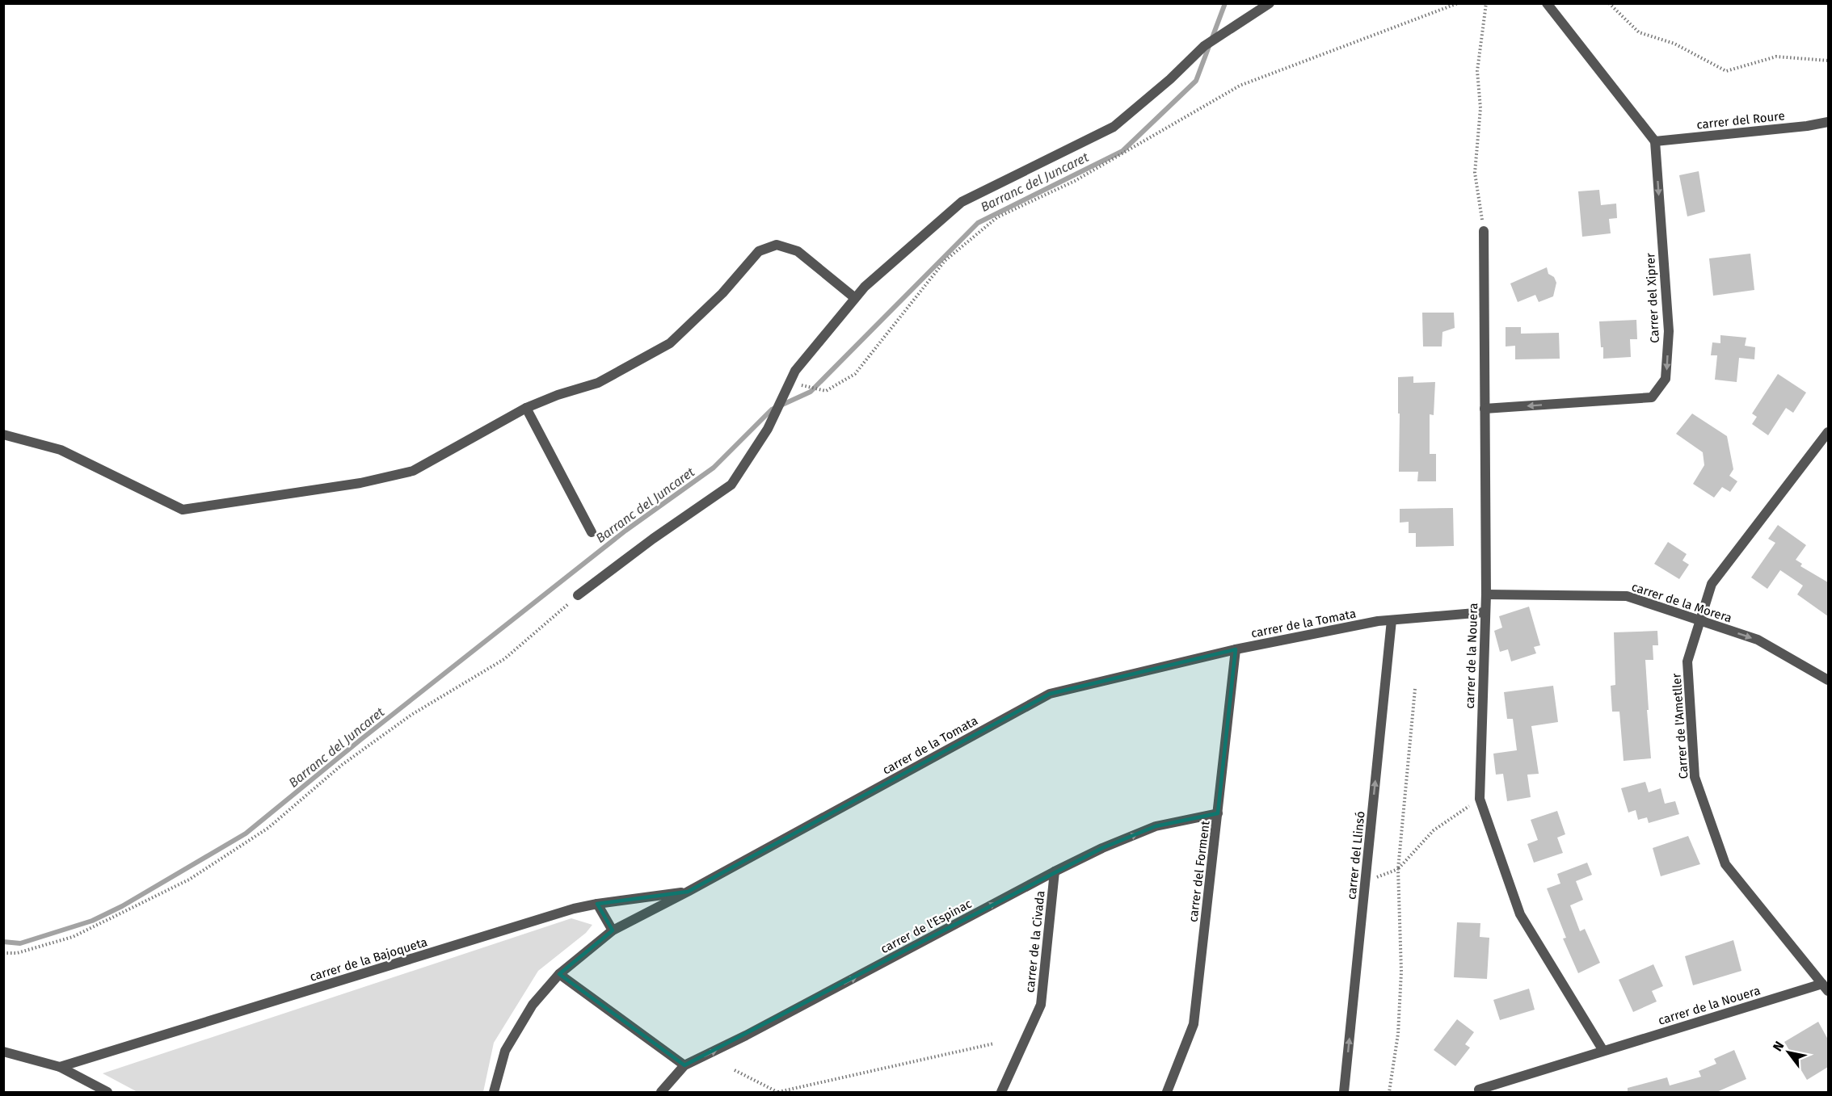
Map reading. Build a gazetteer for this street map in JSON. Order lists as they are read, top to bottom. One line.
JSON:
{"streets":{"street":["carrer del Roure","Carrer del Xiprer","carrer de la Morera","carrer de la Tomata","carrer de la Nouera","Carrer de l'Ametller","carrer del Llinsó","carrer del Forment","carrer de l'Espinac","carrer de la Civada","carrer de la Bajoqueta"]},"crossings":[["carrer del Roure","Carrer del Xiprer"],["Carrer del Xiprer","carrer de la Nouera"],["carrer de la Morera","carrer de la Nouera"],["carrer de la Morera","Carrer de l'Ametller"],["carrer de la Tomata","carrer de la Nouera"],["carrer de la Tomata","carrer del Llinsó"],["carrer de la Tomata","carrer del Forment"],["carrer de la Tomata","carrer de la Bajoqueta"],["carrer de la Nouera","Carrer de l'Ametller"],["carrer del Forment","carrer de l'Espinac"],["carrer de l'Espinac","carrer de la Civada"]],"one_way":["carrer de la Morera","carrer del Llinsó","carrer de l'Espinac"],"water":["Barranc del Juncaret"],"north":"top left"}
